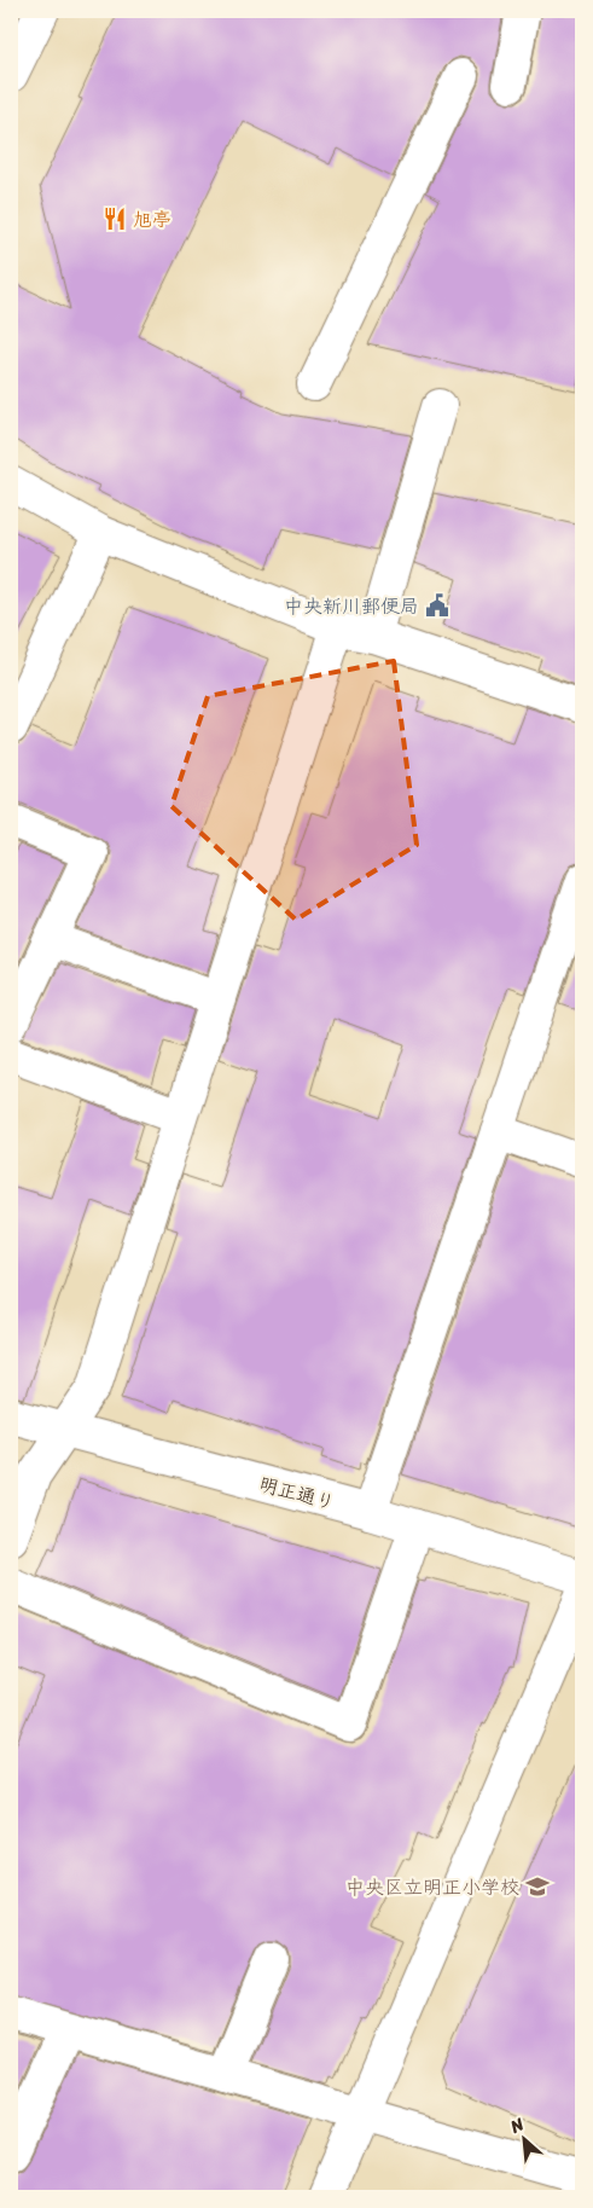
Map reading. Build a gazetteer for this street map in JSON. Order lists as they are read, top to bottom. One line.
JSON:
{"streets":{"street":["明正通り"]},"places":{"restaurant":["旭亭"],"public building":["中央新川郵便局"],"school or university":["中央区立明正小学校"]},"north":"top left"}
